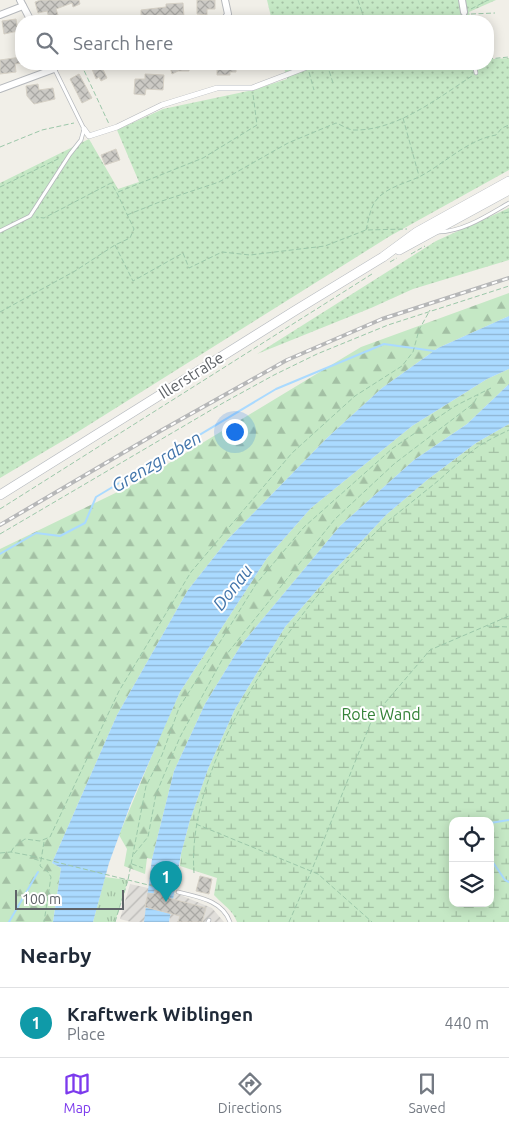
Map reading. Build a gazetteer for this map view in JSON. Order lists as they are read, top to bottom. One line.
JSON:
{"streets":{"main road":["Illerstraße"]},"water":["Grenzgraben","Donau"],"parks":["Rote Wand"],"scale_bar":"100 m","page":{"search":"Search here","pins":"1","scale":"100 m","heading":"Nearby","list":[{"mark":"1","name":"Kraftwerk Wiblingen","note":"Place","value":"440 m"}],"nav":["Map","Directions","Saved"]}}
